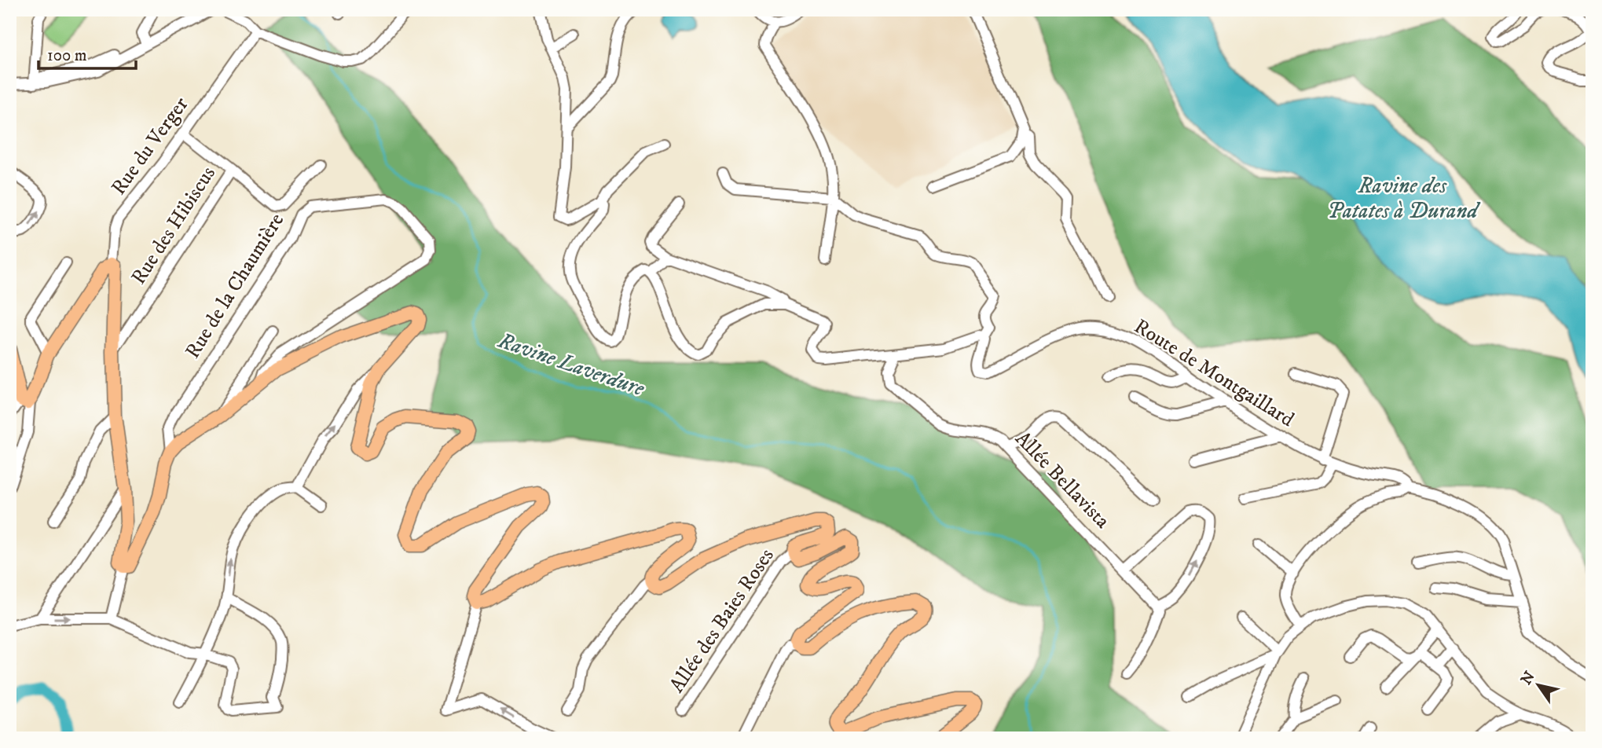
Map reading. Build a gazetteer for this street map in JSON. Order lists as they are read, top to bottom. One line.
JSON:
{"streets":{"street":["Rue du Verger","Rue des Hibiscus","Rue de la Chaumière","Route de Montgaillard","Allée Bellavista","Allée des Baies Roses"]},"crossings":[["Rue du Verger","Rue des Hibiscus"]],"water":["Ravine des Patates à Durand","Ravine Laverdure"],"scale_bar":"100 m","north":"top left"}
